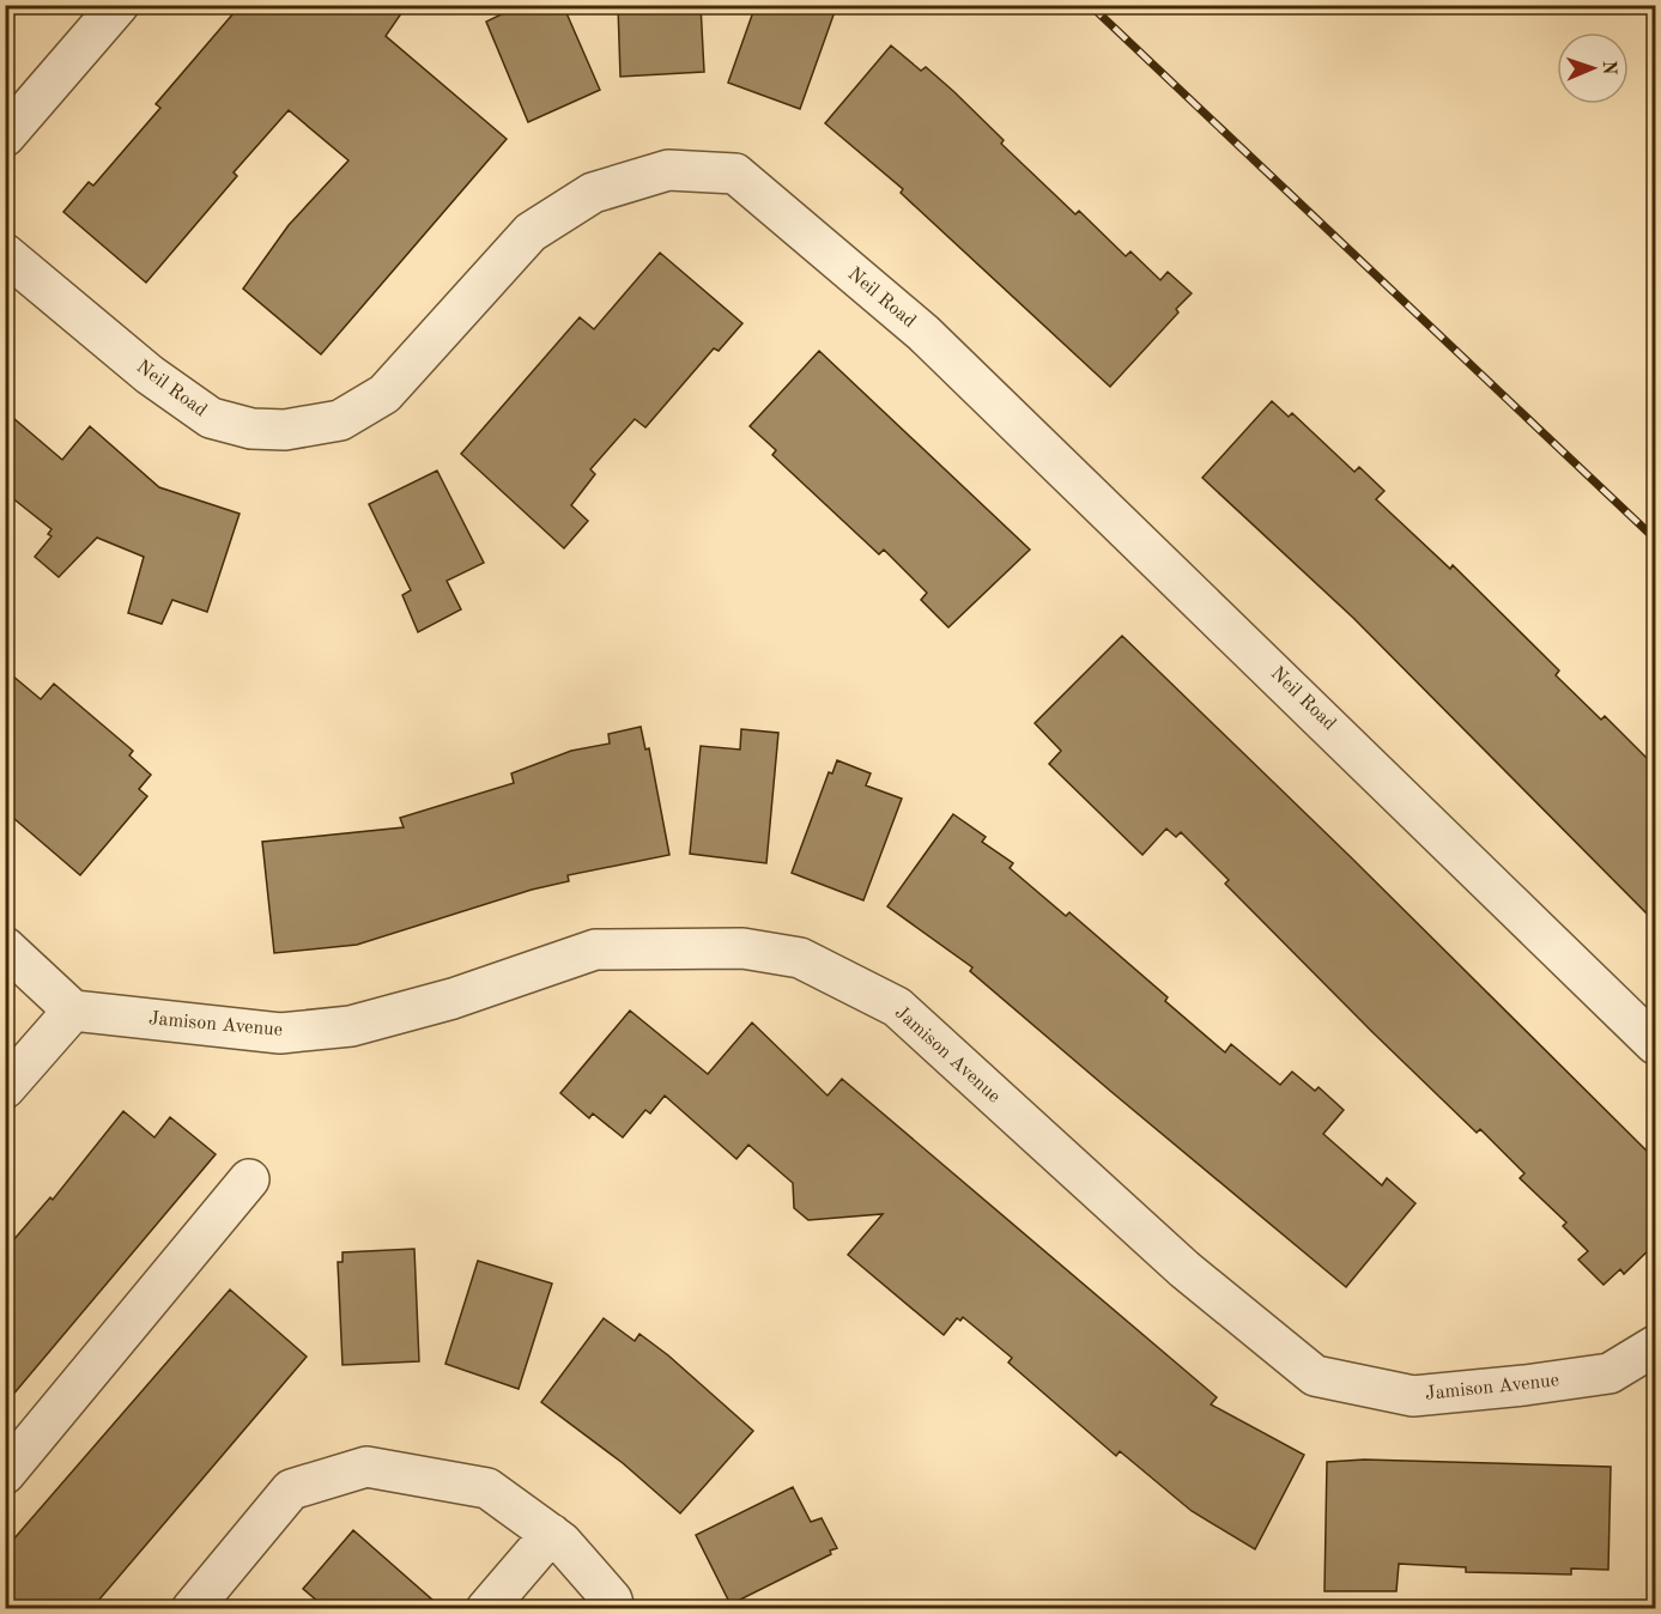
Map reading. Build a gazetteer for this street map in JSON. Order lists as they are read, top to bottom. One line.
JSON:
{"streets":{"street":["Neil Road","Jamison Avenue"]},"north":"right"}
